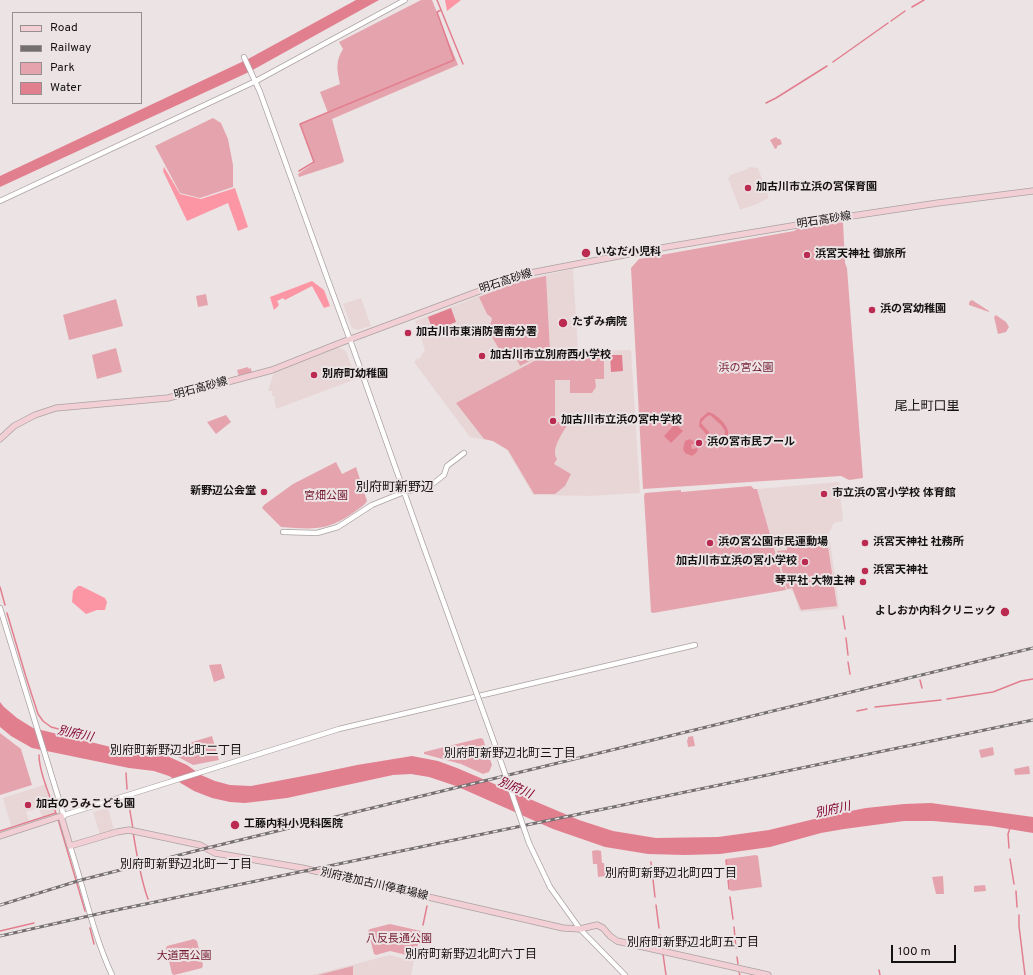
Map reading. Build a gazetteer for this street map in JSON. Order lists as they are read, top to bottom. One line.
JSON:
{"streets":{"main road":["明石高砂線","別府港加古川停車場線"]},"districts":["尾上町口里","別府町新野辺","別府町新野辺北町二丁目","別府町新野辺北町三丁目","別府町新野辺北町一丁目","別府町新野辺北町四丁目","別府町新野辺北町五丁目","別府町新野辺北町六丁目"],"water":["別府川"],"parks":["浜の宮公園","宮畑公園","八反長通公園","大道西公園"],"places":["加古川市立浜の宮保育園","いなだ小児科","浜宮天神社 御旅所","浜の宮幼稚園","たずみ病院","加古川市東消防署南分署","加古川市立別府西小学校","別府町幼稚園","加古川市立浜の宮中学校","浜の宮市民プール","新野辺公会堂","市立浜の宮小学校 体育館","浜の宮公園市民運動場","浜宮天神社 社務所","加古川市立浜の宮小学校","浜宮天神社","琴平社 大物主神","よしおか内科クリニック","加古のうみこども園","工藤内科小児科医院"],"legend":["Road","Railway","Park","Water"],"scale_bar":"100 m"}
